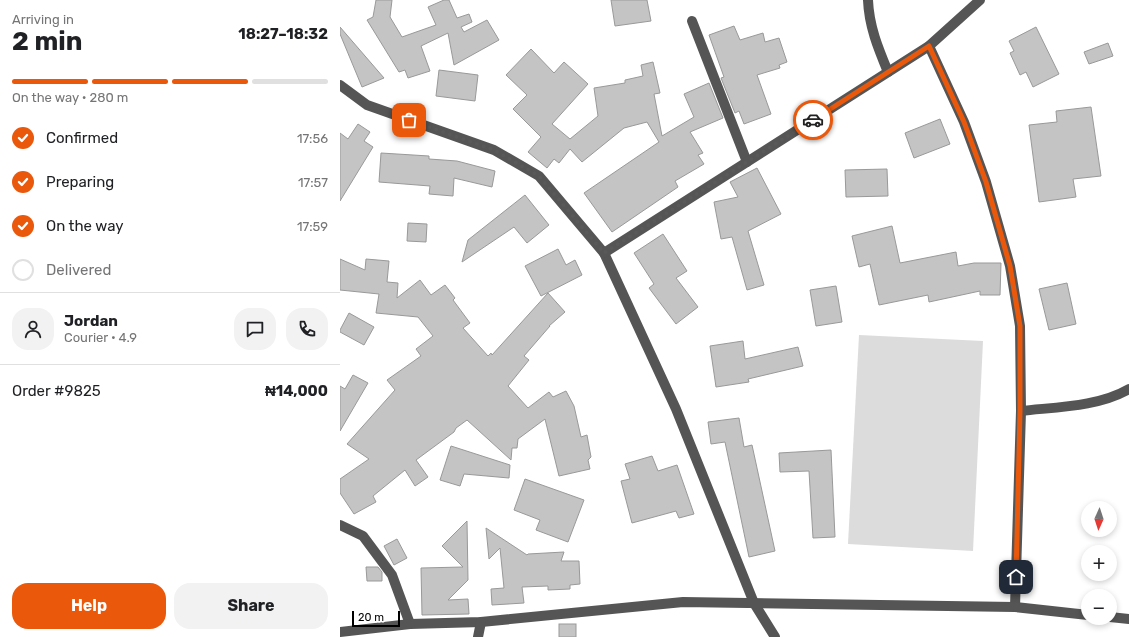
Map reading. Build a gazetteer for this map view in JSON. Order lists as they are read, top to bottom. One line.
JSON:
{"scale_bar":"20 m","north":"bottom","page":{"heading":["2 min","Arriving in","18:27–18:32"],"panel":["Jordan","Courier · 4.9","Order #9825","₦14,000"],"bar":"On the way · 280 m","list":[["Confirmed","17:56"],["Preparing","17:57"],["On the way","17:59"],"Delivered"],"map_buttons":["+","−"],"buttons":["Help","Share"],"scale":"20 m"}}
